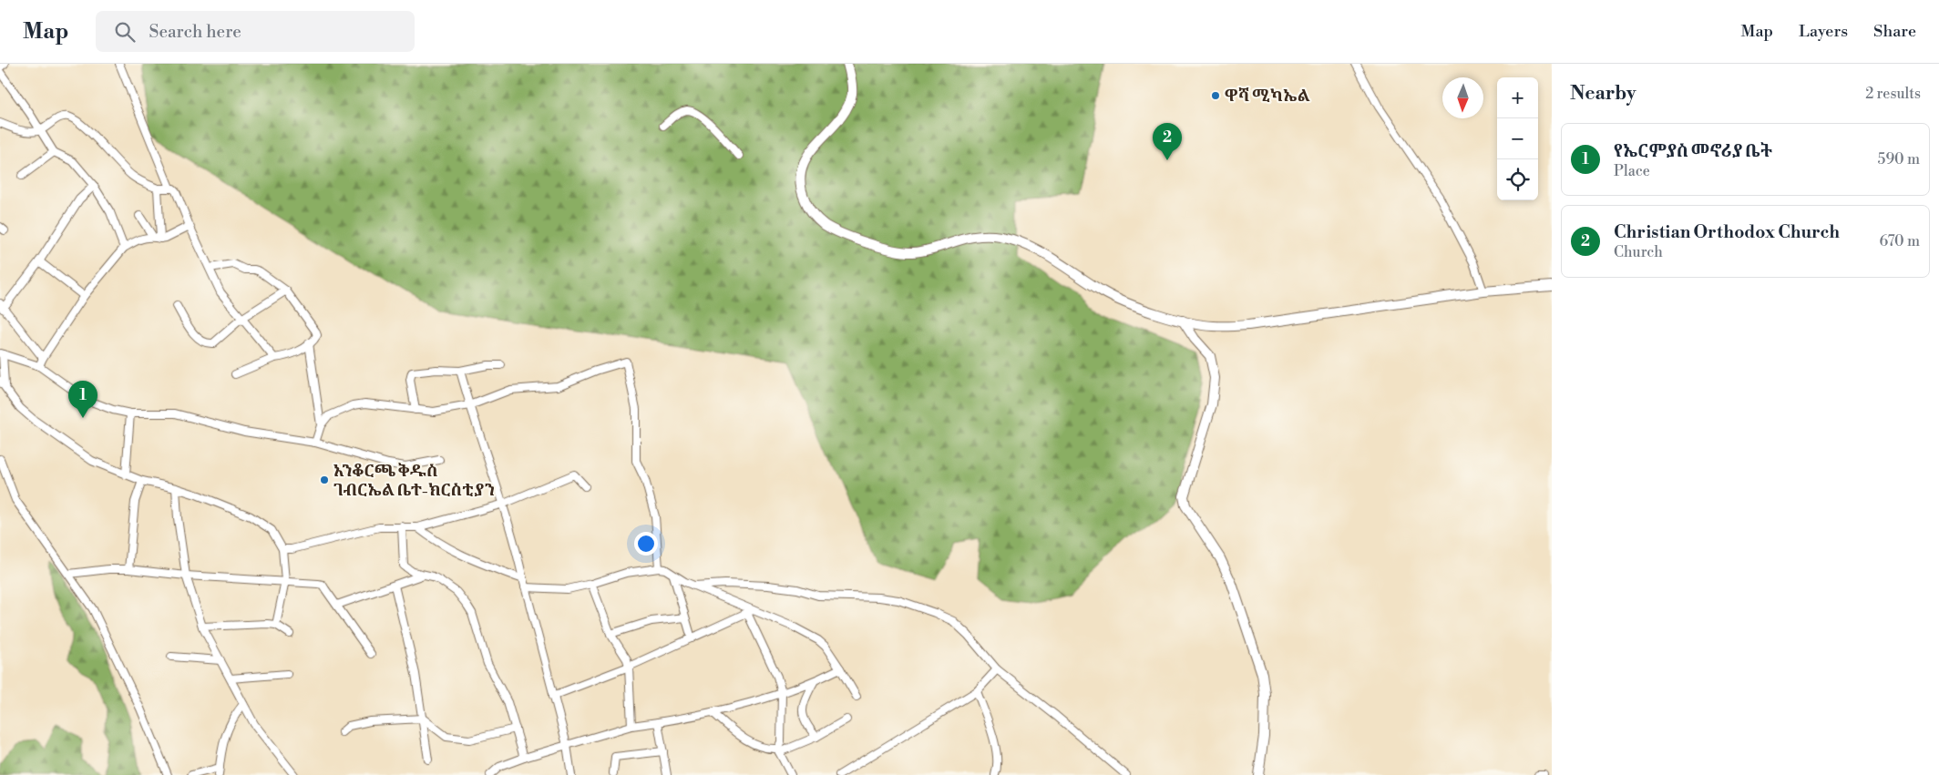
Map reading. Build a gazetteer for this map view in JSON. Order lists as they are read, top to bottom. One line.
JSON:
{"places":["ዋሻ ሚካኤል","አንቆርጫ ቅዱስ ገብርኤል ቤተ-ክርስቲያን"],"north":"bottom","page":{"header":"Map","search":"Search here","nav":["Map","Layers","Share"],"heading":["Nearby","2 results"],"map_buttons":["+","−"],"pins":["2","1"],"list":[{"mark":"1","name":"የኤርምያስ መኖሪያ ቤት","note":"Place","value":"590 m"},{"mark":"2","name":"Christian Orthodox Church","note":"Church","value":"670 m"}]}}
